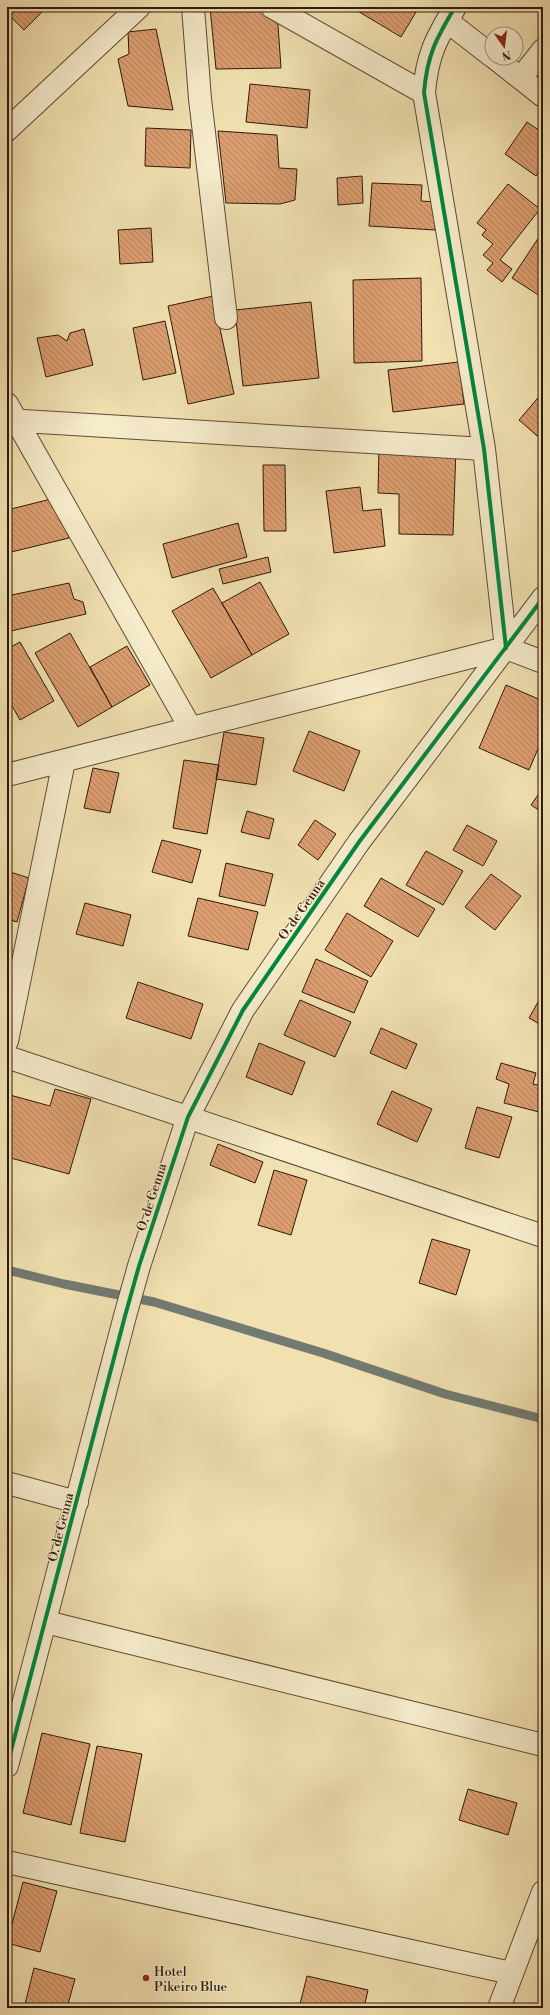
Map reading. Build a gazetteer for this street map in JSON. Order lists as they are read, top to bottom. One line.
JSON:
{"streets":{"street":["O. de Genna"]},"places":["Hotel Pikeiro Blue"],"north":"bottom"}
